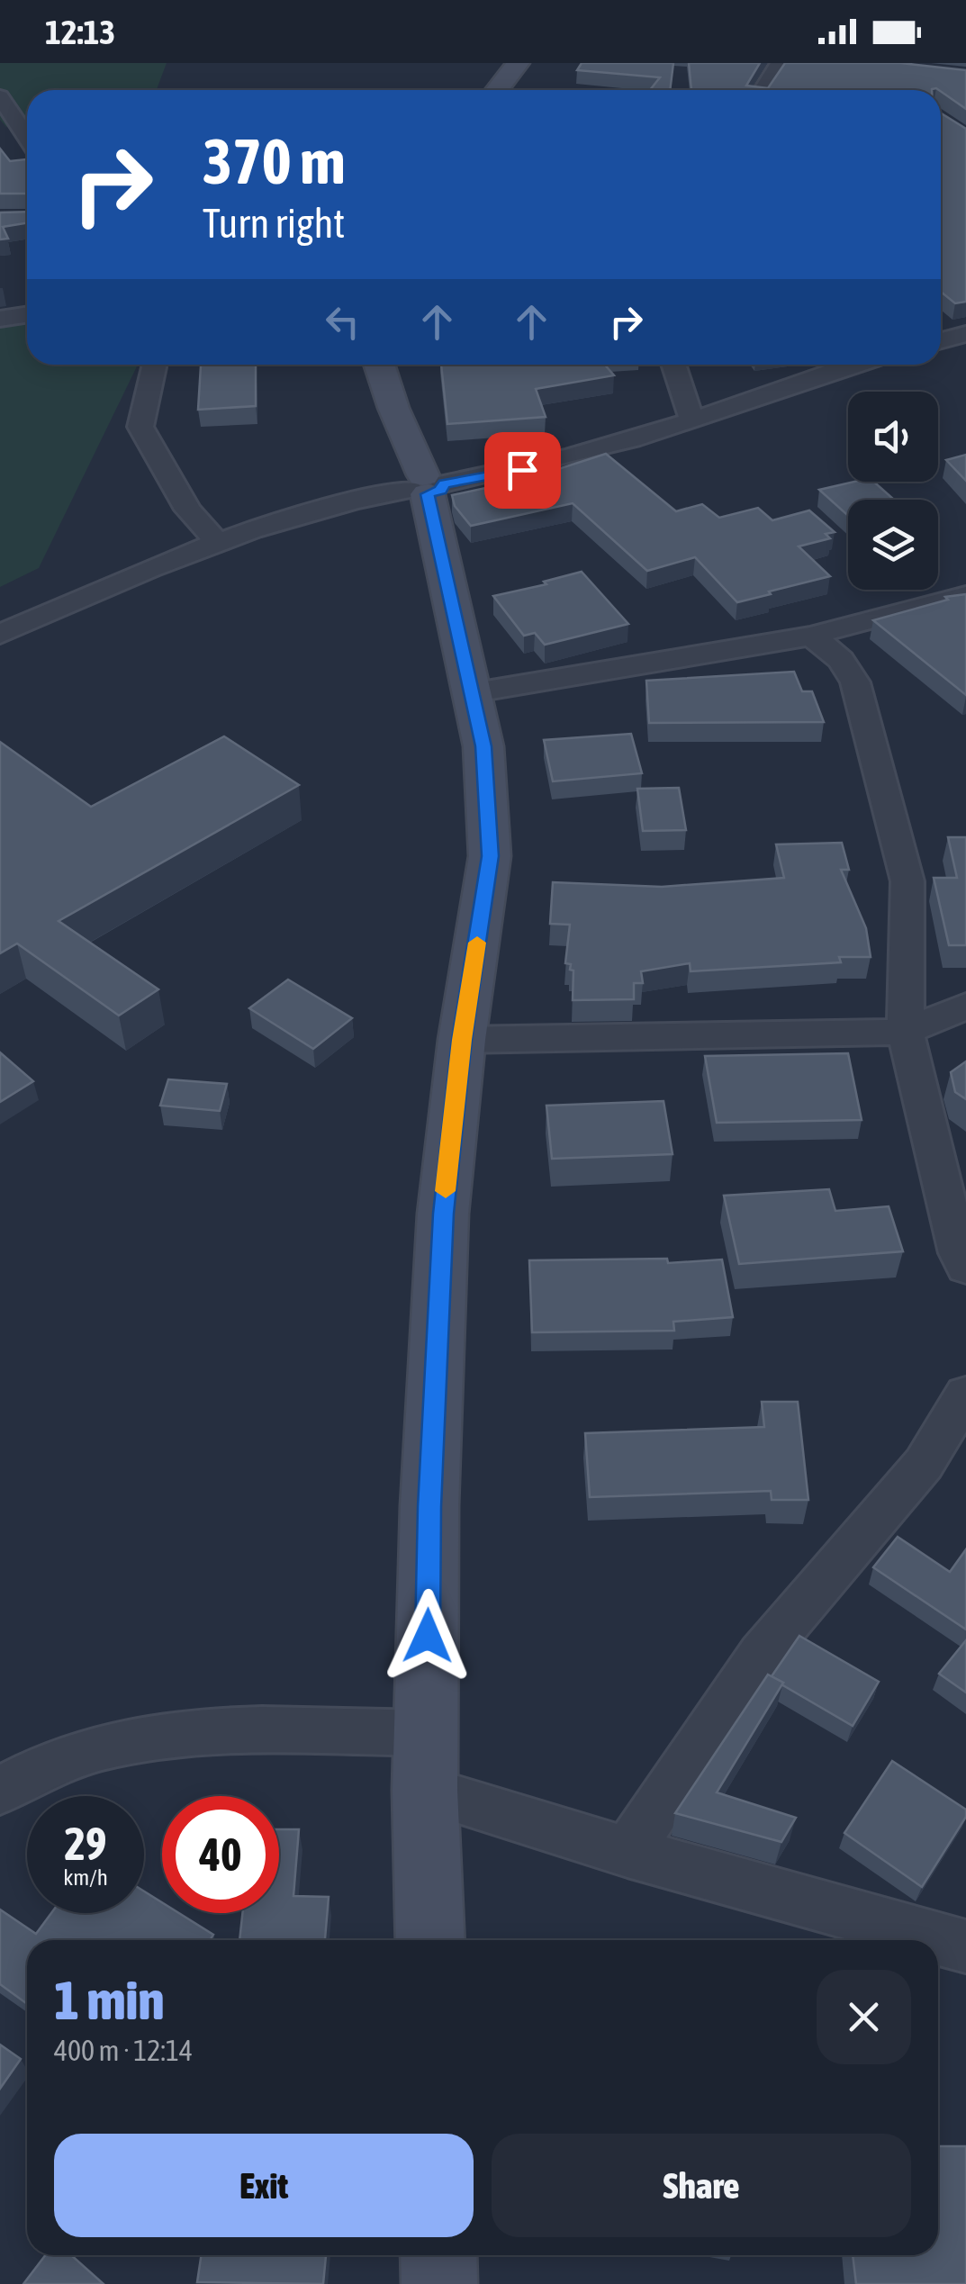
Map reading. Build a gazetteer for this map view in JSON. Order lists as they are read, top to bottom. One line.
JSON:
{"page":{"status":"12:13","turn":["370 m","Turn right"],"speed":"29 km/h","limit":"40","heading":["1 min","400 m · 12:14"],"buttons":["Exit","Share"]}}
